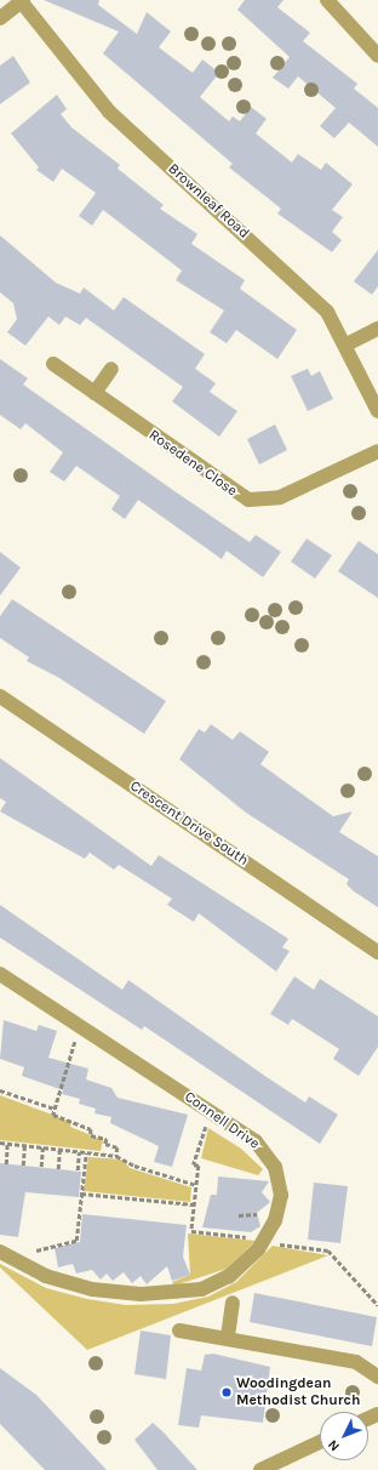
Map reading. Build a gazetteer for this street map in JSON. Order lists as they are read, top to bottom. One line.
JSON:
{"streets":{"street":["Brownleaf Road","Rosedene Close","Crescent Drive South","Connell Drive"]},"places":["Woodingdean Methodist Church"],"north":"bottom left"}
